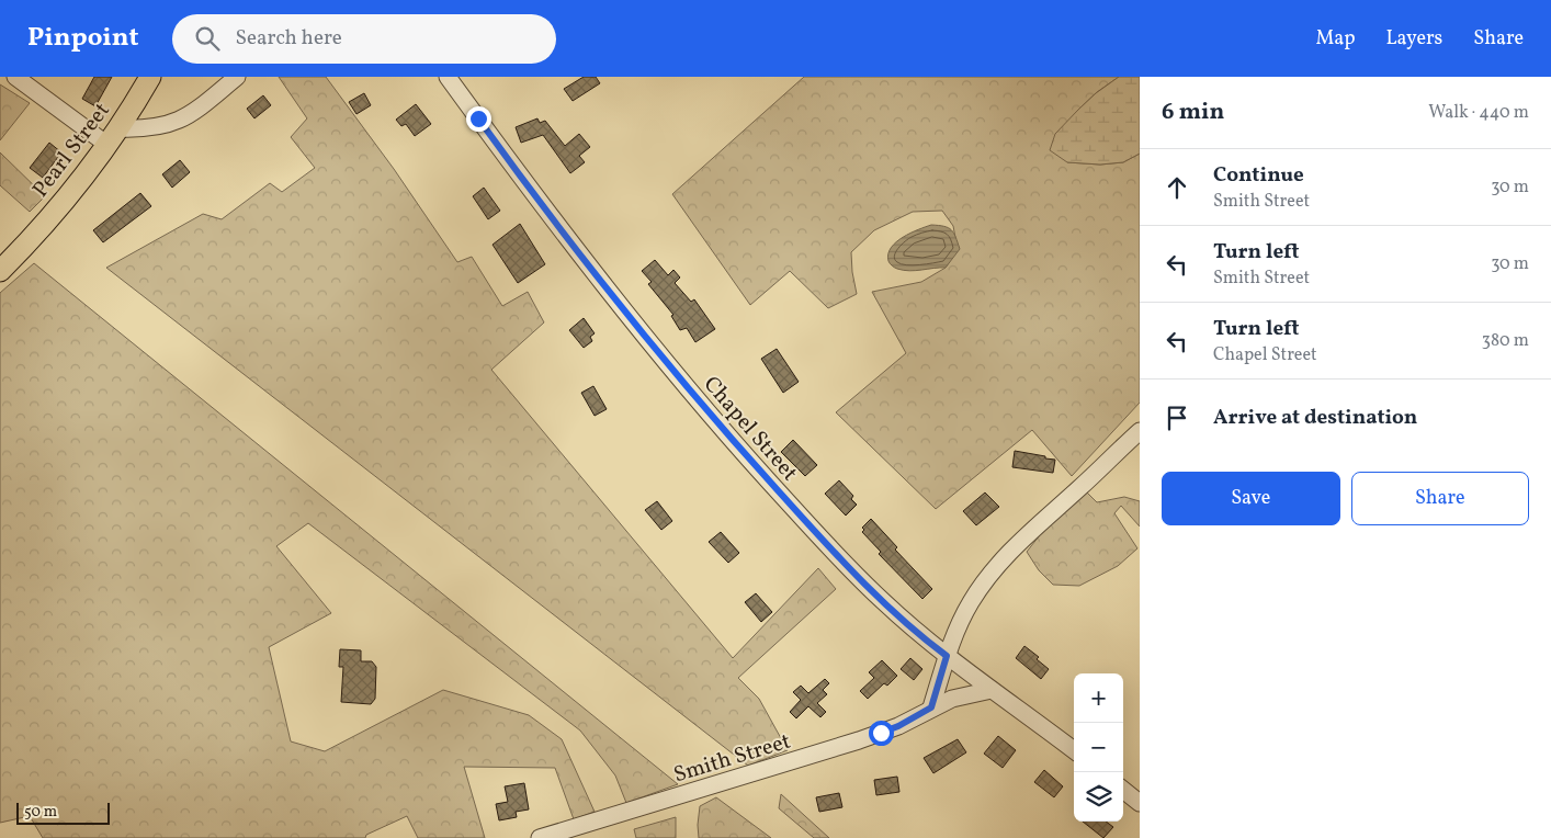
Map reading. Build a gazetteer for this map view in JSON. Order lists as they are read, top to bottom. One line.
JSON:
{"streets":{"main road":["Pearl Street"],"street":["Chapel Street","Smith Street"]},"crossings":[["Chapel Street","Smith Street"]],"scale_bar":"50 m","page":{"header":"Pinpoint","search":"Search here","nav":["Map","Layers","Share"],"heading":["6 min","Walk · 440 m"],"list":[["Continue","Smith Street","30 m"],["Turn left","Smith Street","30 m"],["Turn left","Chapel Street","380 m"],"Arrive at destination"],"buttons":["Save","Share"],"map_buttons":["+","−"],"scale":"50 m"}}
